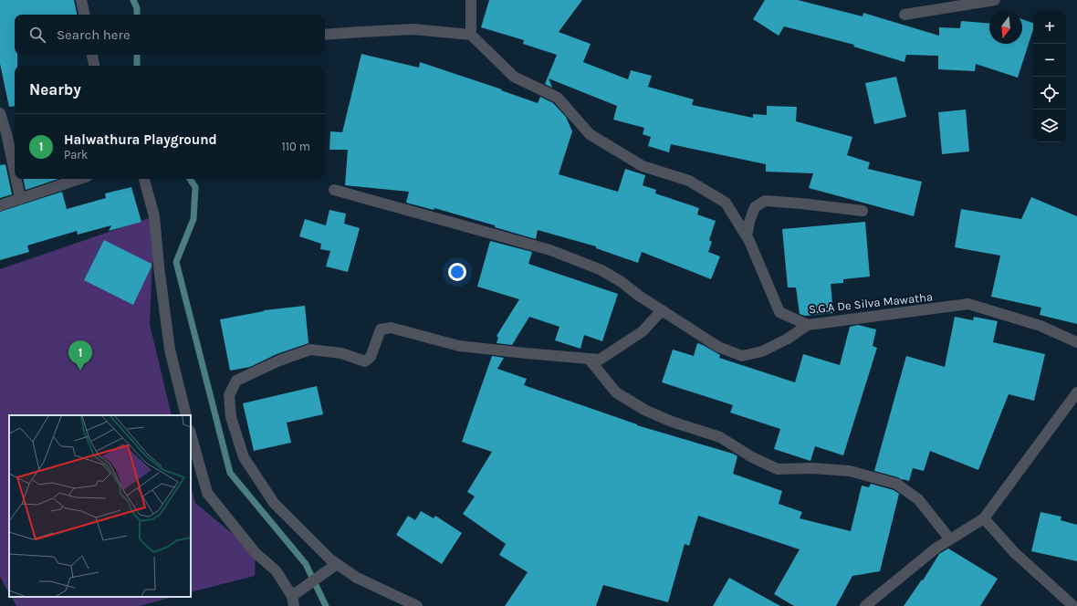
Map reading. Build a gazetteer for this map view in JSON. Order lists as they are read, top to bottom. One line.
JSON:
{"streets":{"street":["S.G.A De Silva Mawatha"]},"north":"bottom","page":{"map_buttons":["+","−"],"search":"Search here","heading":"Nearby","list":[{"mark":"1","name":"Halwathura Playground","note":"Park","value":"110 m"}],"pins":"1"}}
